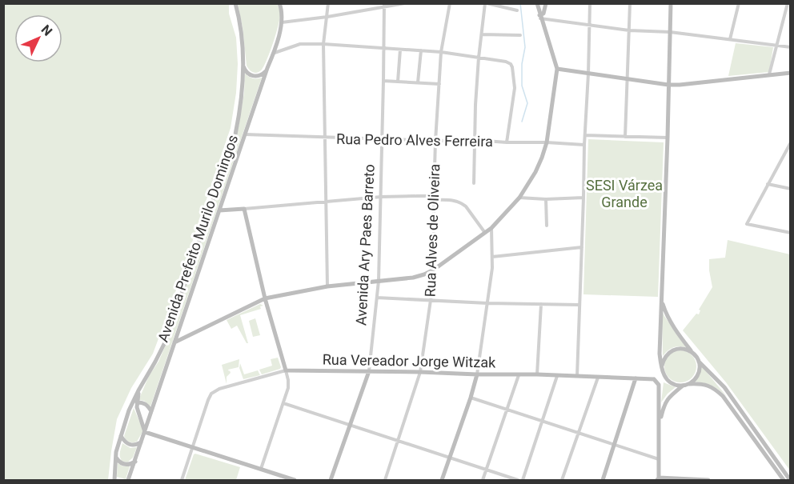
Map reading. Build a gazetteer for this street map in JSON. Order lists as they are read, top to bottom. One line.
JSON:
{"streets":{"street":["Rua Pedro Alves Ferreira","Rua Alves de Oliveira","Avenida Prefeito Murilo Domingos","Avenida Ary Paes Barreto","Rua Vereador Jorge Witzak"]},"crossings":[["Rua Pedro Alves Ferreira","Rua Alves de Oliveira"],["Rua Pedro Alves Ferreira","Avenida Prefeito Murilo Domingos"],["Rua Pedro Alves Ferreira","Avenida Ary Paes Barreto"],["Rua Alves de Oliveira","Rua Vereador Jorge Witzak"],["Avenida Ary Paes Barreto","Rua Vereador Jorge Witzak"]],"parks":["SESI Várzea Grande"],"north":"top right"}
